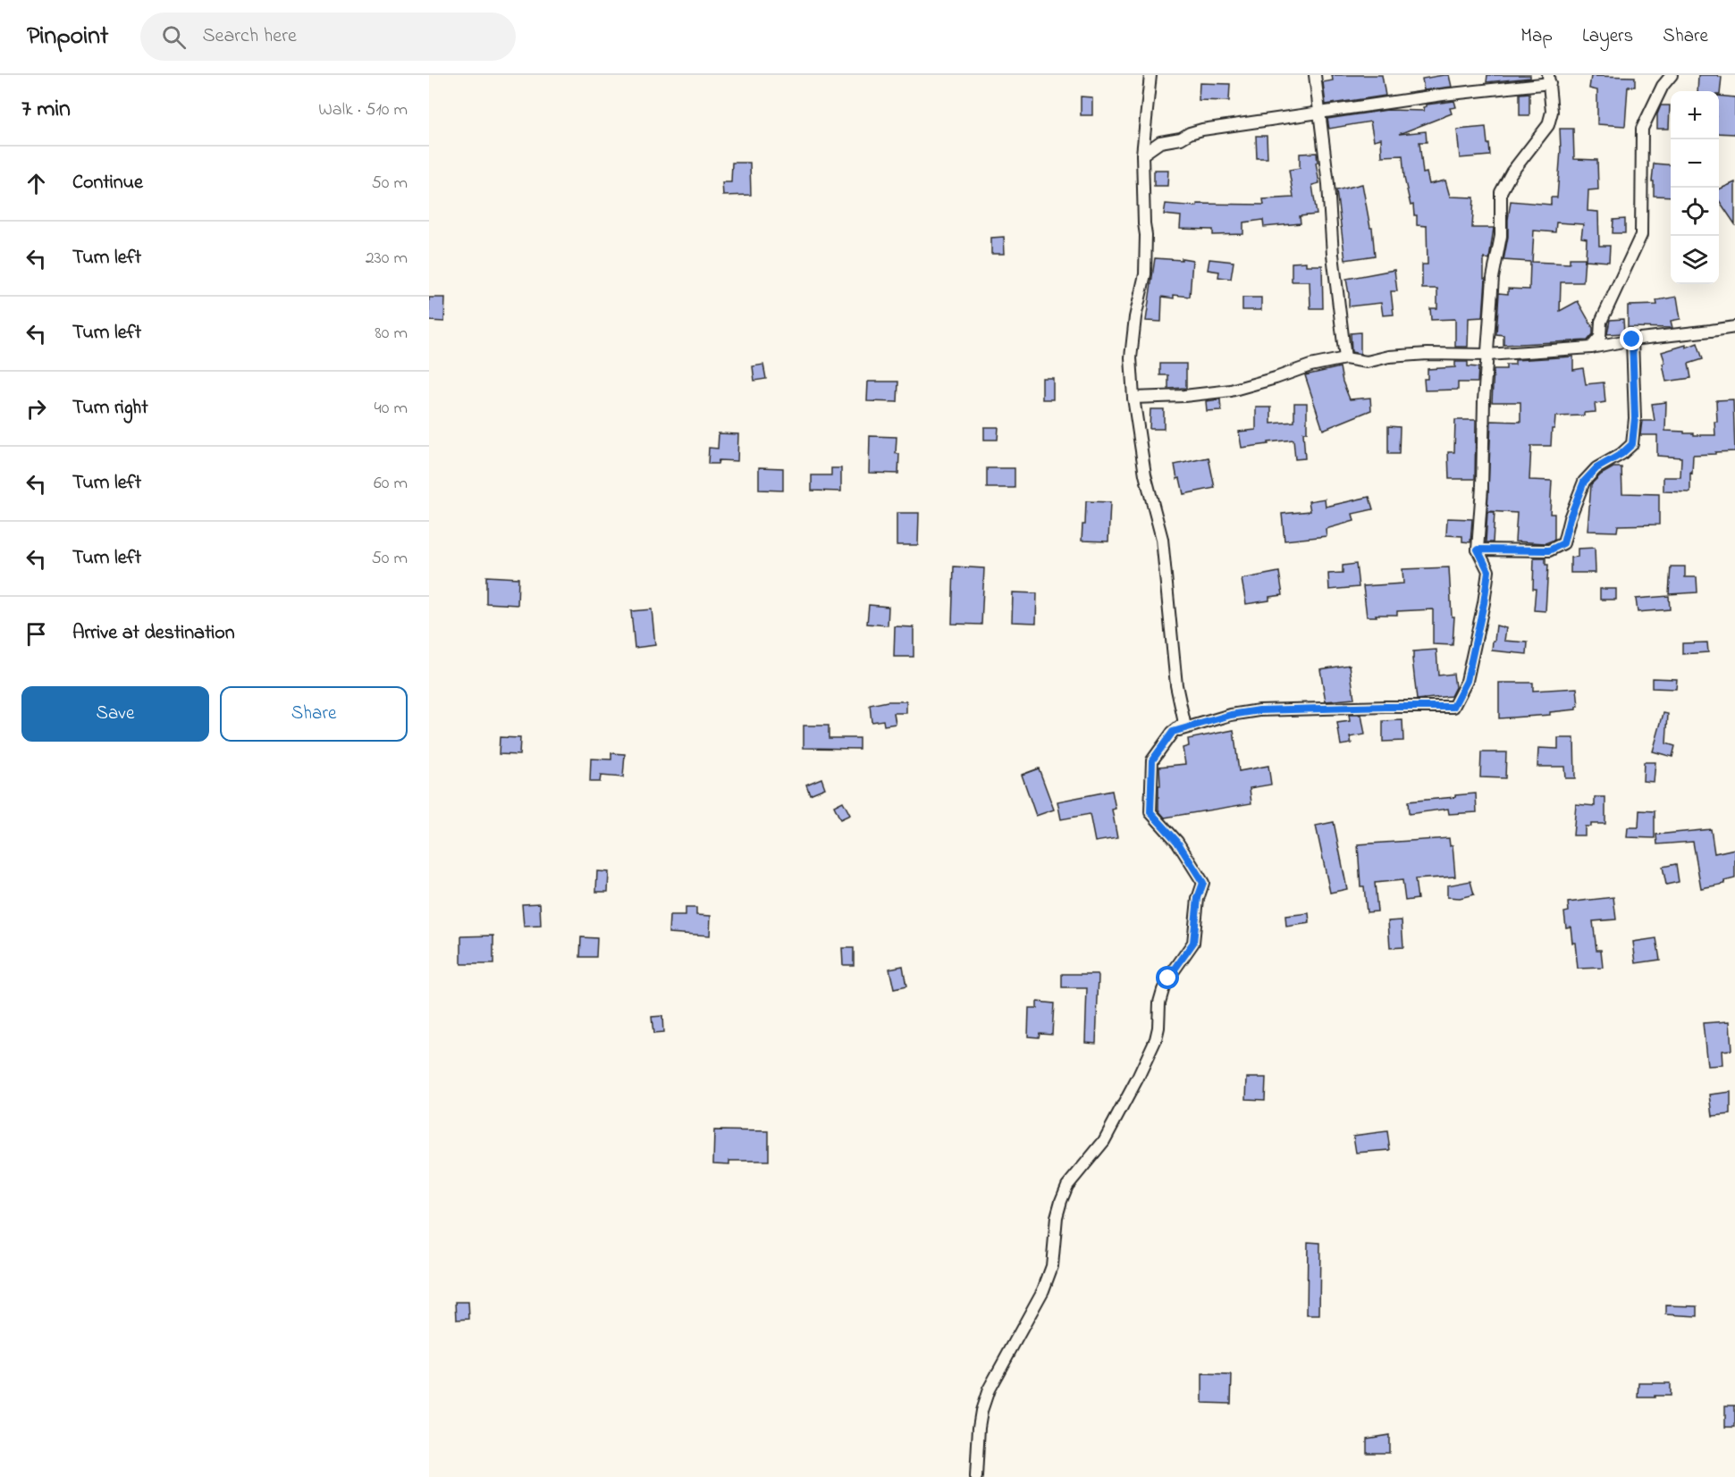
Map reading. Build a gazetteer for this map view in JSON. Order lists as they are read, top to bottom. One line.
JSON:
{"page":{"header":"Pinpoint","search":"Search here","nav":["Map","Layers","Share"],"heading":["7 min","Walk · 510 m"],"map_buttons":["+","−"],"list":[["Continue","50 m"],["Turn left","230 m"],["Turn left","80 m"],["Turn right","40 m"],["Turn left","60 m"],["Turn left","50 m"],"Arrive at destination"],"buttons":["Save","Share"]}}
